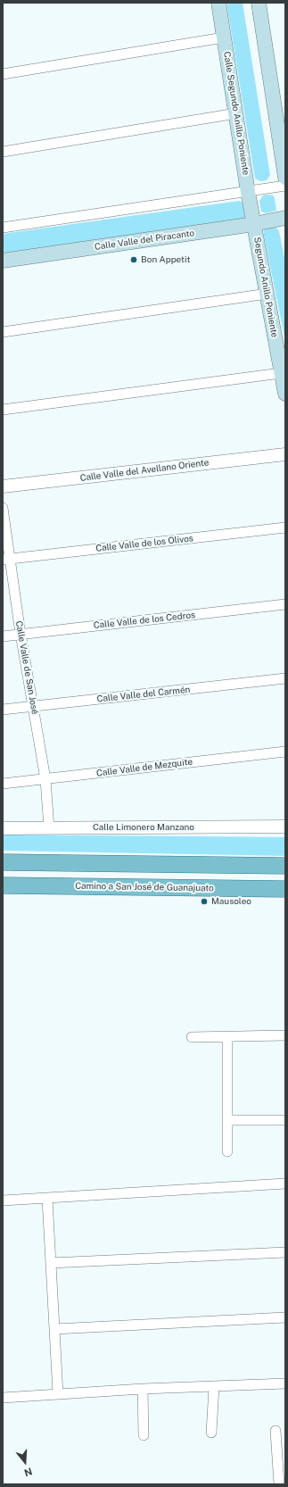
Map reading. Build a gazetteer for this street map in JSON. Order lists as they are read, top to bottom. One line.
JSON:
{"streets":{"main road":["Calle Segundo Anillo Poniente","Calle Valle del Piracanto","Segundo Anillo Poniente","Camino a San José de Guanajuato"],"street":["Calle Valle del Avellano Oriente","Calle Valle de los Olivos","Calle Valle de los Cedros","Calle Valle de San José","Calle Valle del Carmén","Calle Valle de Mezquite","Calle Limonero Manzano"]},"crossings":[["Calle Segundo Anillo Poniente","Calle Valle del Piracanto"],["Calle Segundo Anillo Poniente","Segundo Anillo Poniente"],["Calle Valle del Piracanto","Segundo Anillo Poniente"],["Calle Valle de los Olivos","Calle Valle de San José"],["Calle Valle de los Cedros","Calle Valle de San José"],["Calle Valle de San José","Calle Valle del Carmén"],["Calle Valle de San José","Calle Valle de Mezquite"],["Calle Valle de San José","Calle Limonero Manzano"]],"places":["Bon Appetit","Mausoleo"],"north":"bottom"}
